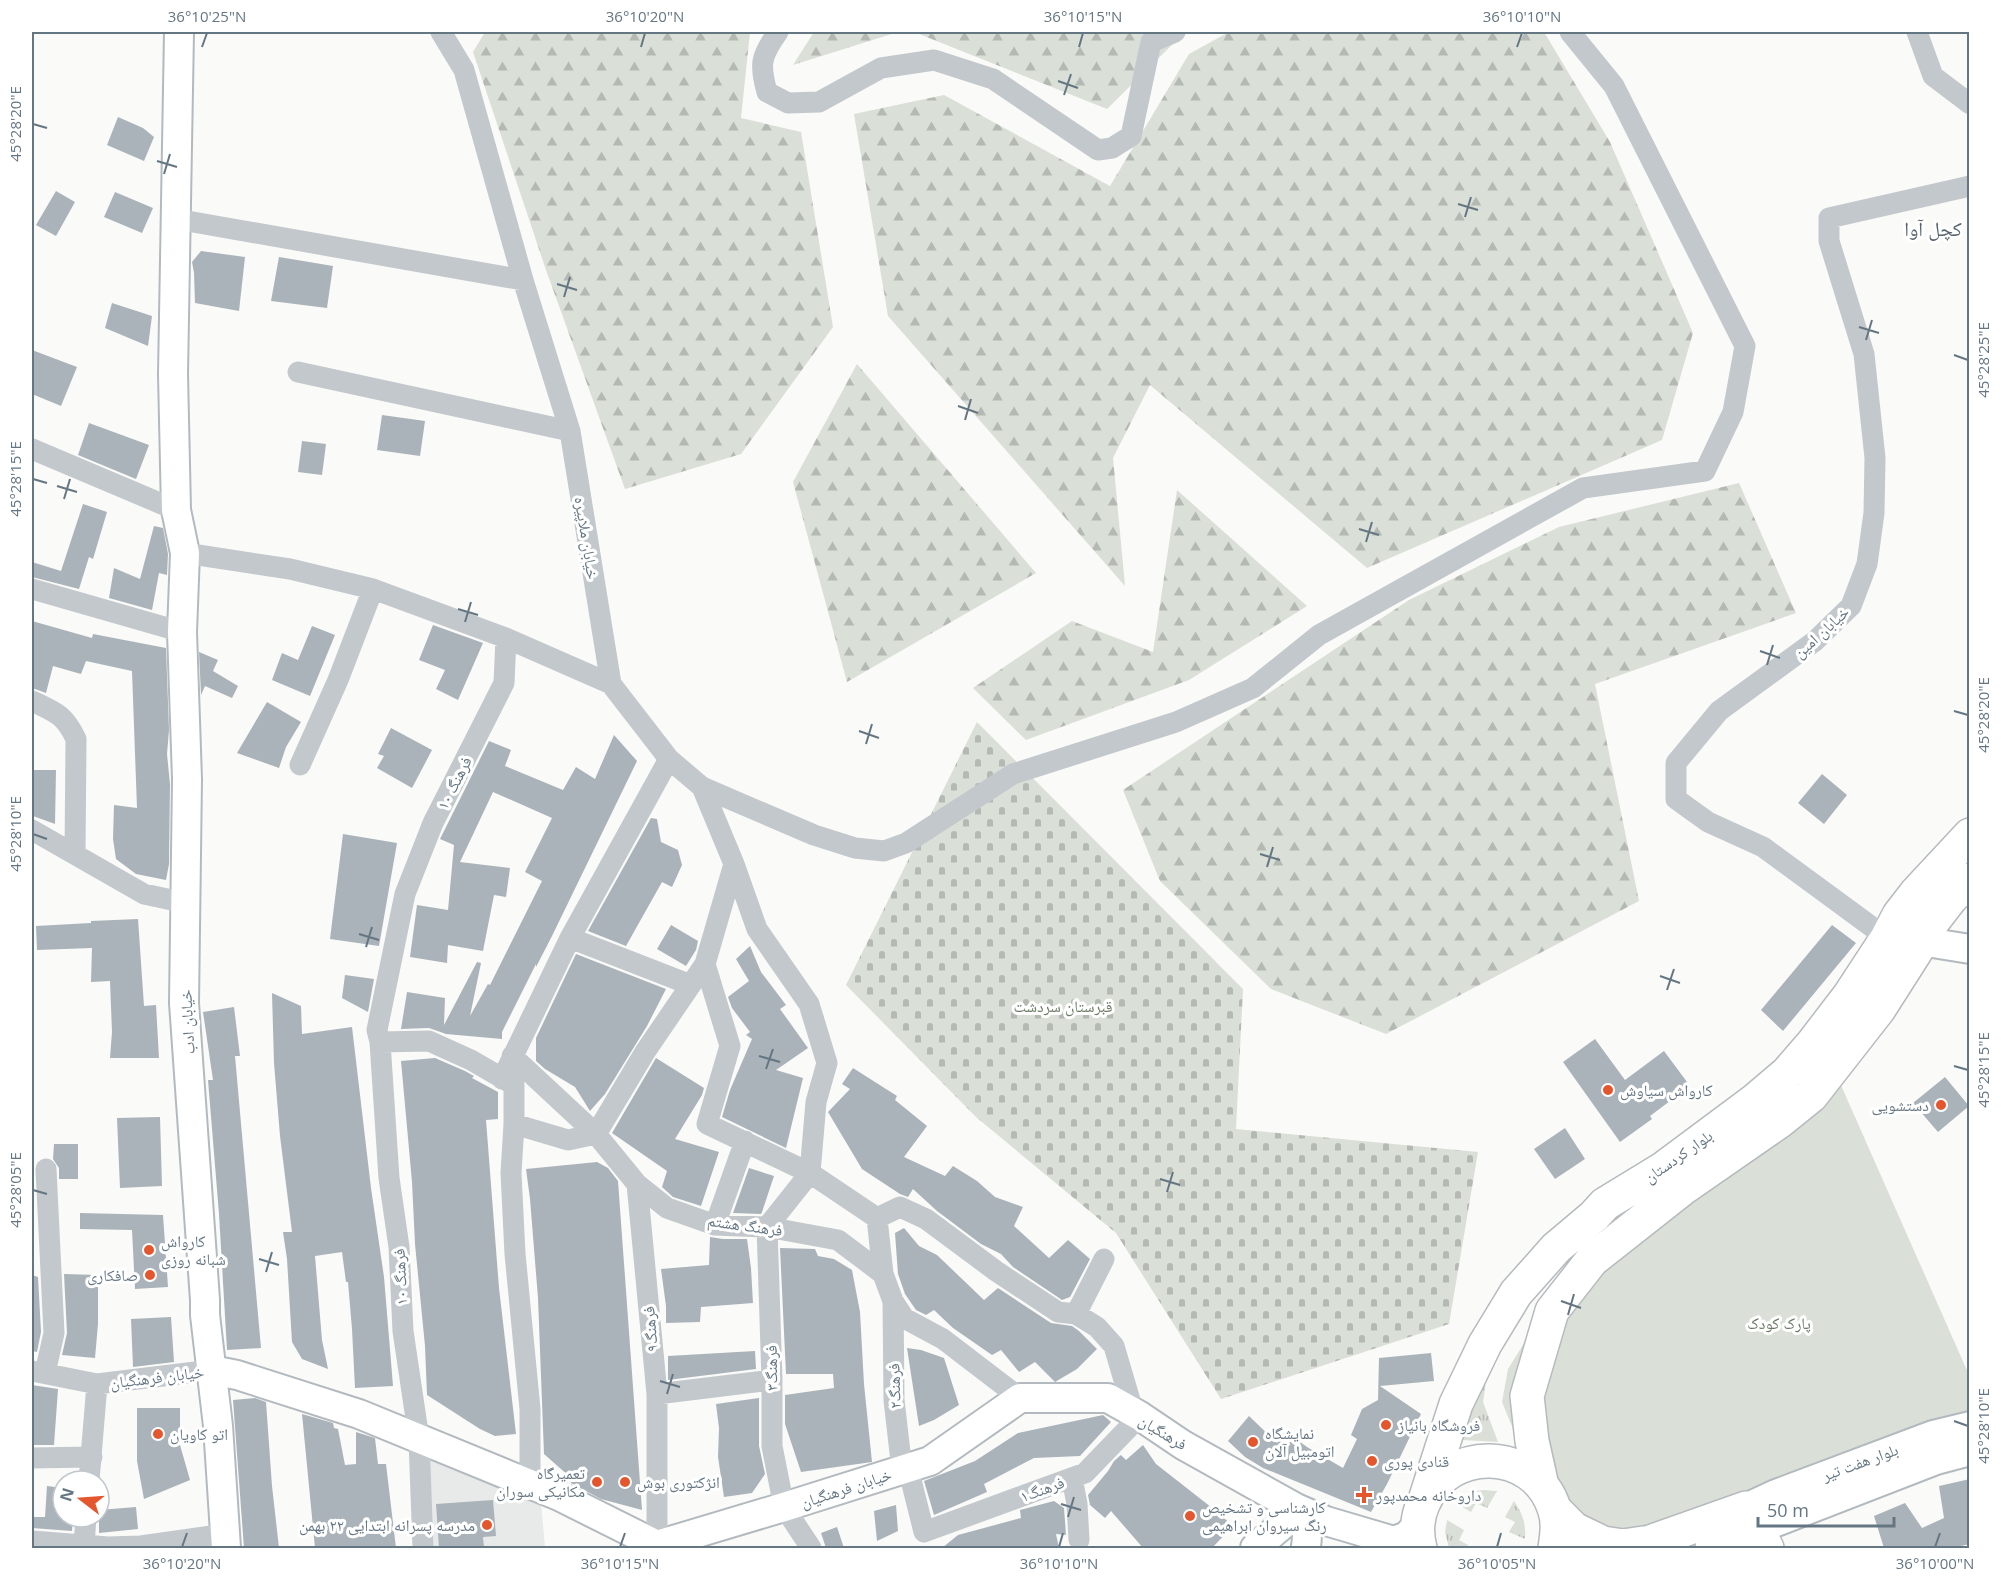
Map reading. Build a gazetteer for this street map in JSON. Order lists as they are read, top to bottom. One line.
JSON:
{"streets":{"main road":["بلوار کردستان","بلوار هفت تیر"],"street":["خیابان ملاپیره","خیابان امین","فرهنگ ۱۰","خیابان ادب","فرهنگ هشتم","فرهنگ۹","فرهنگ۳","خیابان فرهنگیان","فرهنگ۲","فرهنگیان","فرهنگ۱"]},"crossings":[["خیابان امین","بلوار کردستان"],["خیابان ادب","خیابان فرهنگیان"],["بلوار کردستان","بلوار هفت تیر"],["فرهنگ هشتم","فرهنگ۹"],["فرهنگ هشتم","فرهنگ۳"],["فرهنگ۹","خیابان فرهنگیان"],["فرهنگ۳","خیابان فرهنگیان"],["خیابان فرهنگیان","فرهنگ۲"],["خیابان فرهنگیان","فرهنگیان"],["فرهنگ۲","فرهنگ۱"],["فرهنگیان","فرهنگ۱"]],"districts":["کچل آوا"],"parks":["قبرستان سردشت","پارک کودک"],"places":{"other":["کارواش سیاوش","دستشویی","کارواش شبانه روزی","صافکاری","فروشگاه بانیاز","اتو کاویان","نمایشگاه اتومبیل آلان","قنادی پوری","تعمیرگاه مکانیکی سوران","انژکتوری بوش","کارشناسی و تشخیص رنگ سیروان ابراهیمی","مدرسه پسرانه ابتدایی ۲۲ بهمن"],"health":["داروخانه محمدپور"]},"scale_bar":"50 m","north":"left","coordinates":["36°10'25\"N","36°10'20\"N","36°10'15\"N","36°10'10\"N","45°28'20\"E","45°28'25\"E","45°28'15\"E","45°28'10\"E","45°28'05\"E","36°10'05\"N","36°10'00\"N"]}
